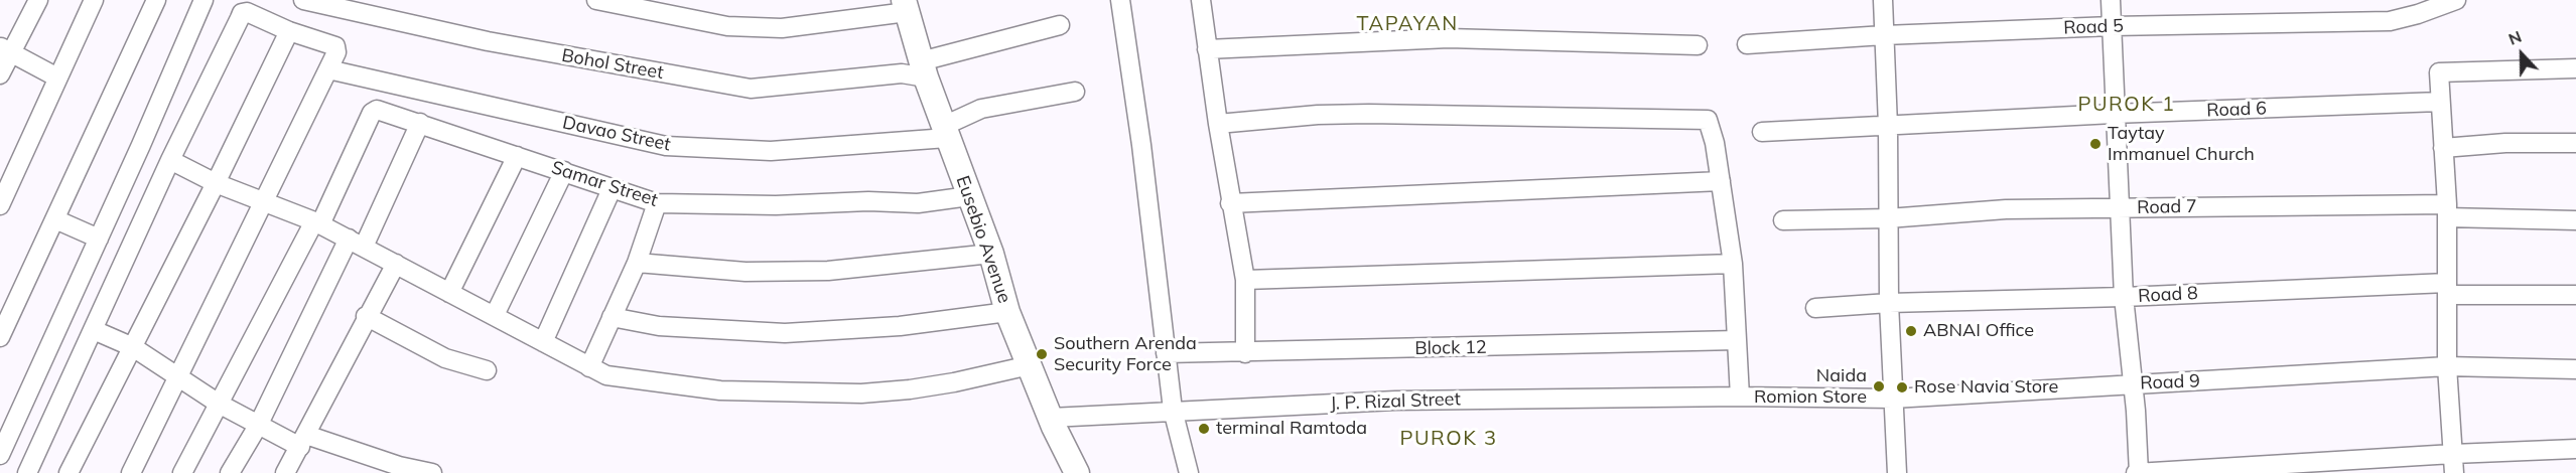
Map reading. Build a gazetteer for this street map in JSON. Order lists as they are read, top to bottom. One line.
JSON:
{"streets":{"street":["Road 5","Bohol Street","Road 6","Davao Street","Samar Street","Road 7","Eusebio Avenue","Road 8","Block 12","Road 9","J. P. Rizal Street"]},"crossings":[["Bohol Street","Eusebio Avenue"],["Davao Street","Eusebio Avenue"],["Samar Street","Eusebio Avenue"],["Eusebio Avenue","J. P. Rizal Street"],["Road 9","J. P. Rizal Street"]],"districts":["TAPAYAN","PUROK 1","PUROK 3"],"places":["Taytay Immanuel Church","ABNAI Office","Southern Arenda Security Force","Naida Romion Store","Rose Navia Store","terminal Ramtoda"],"north":"top"}
